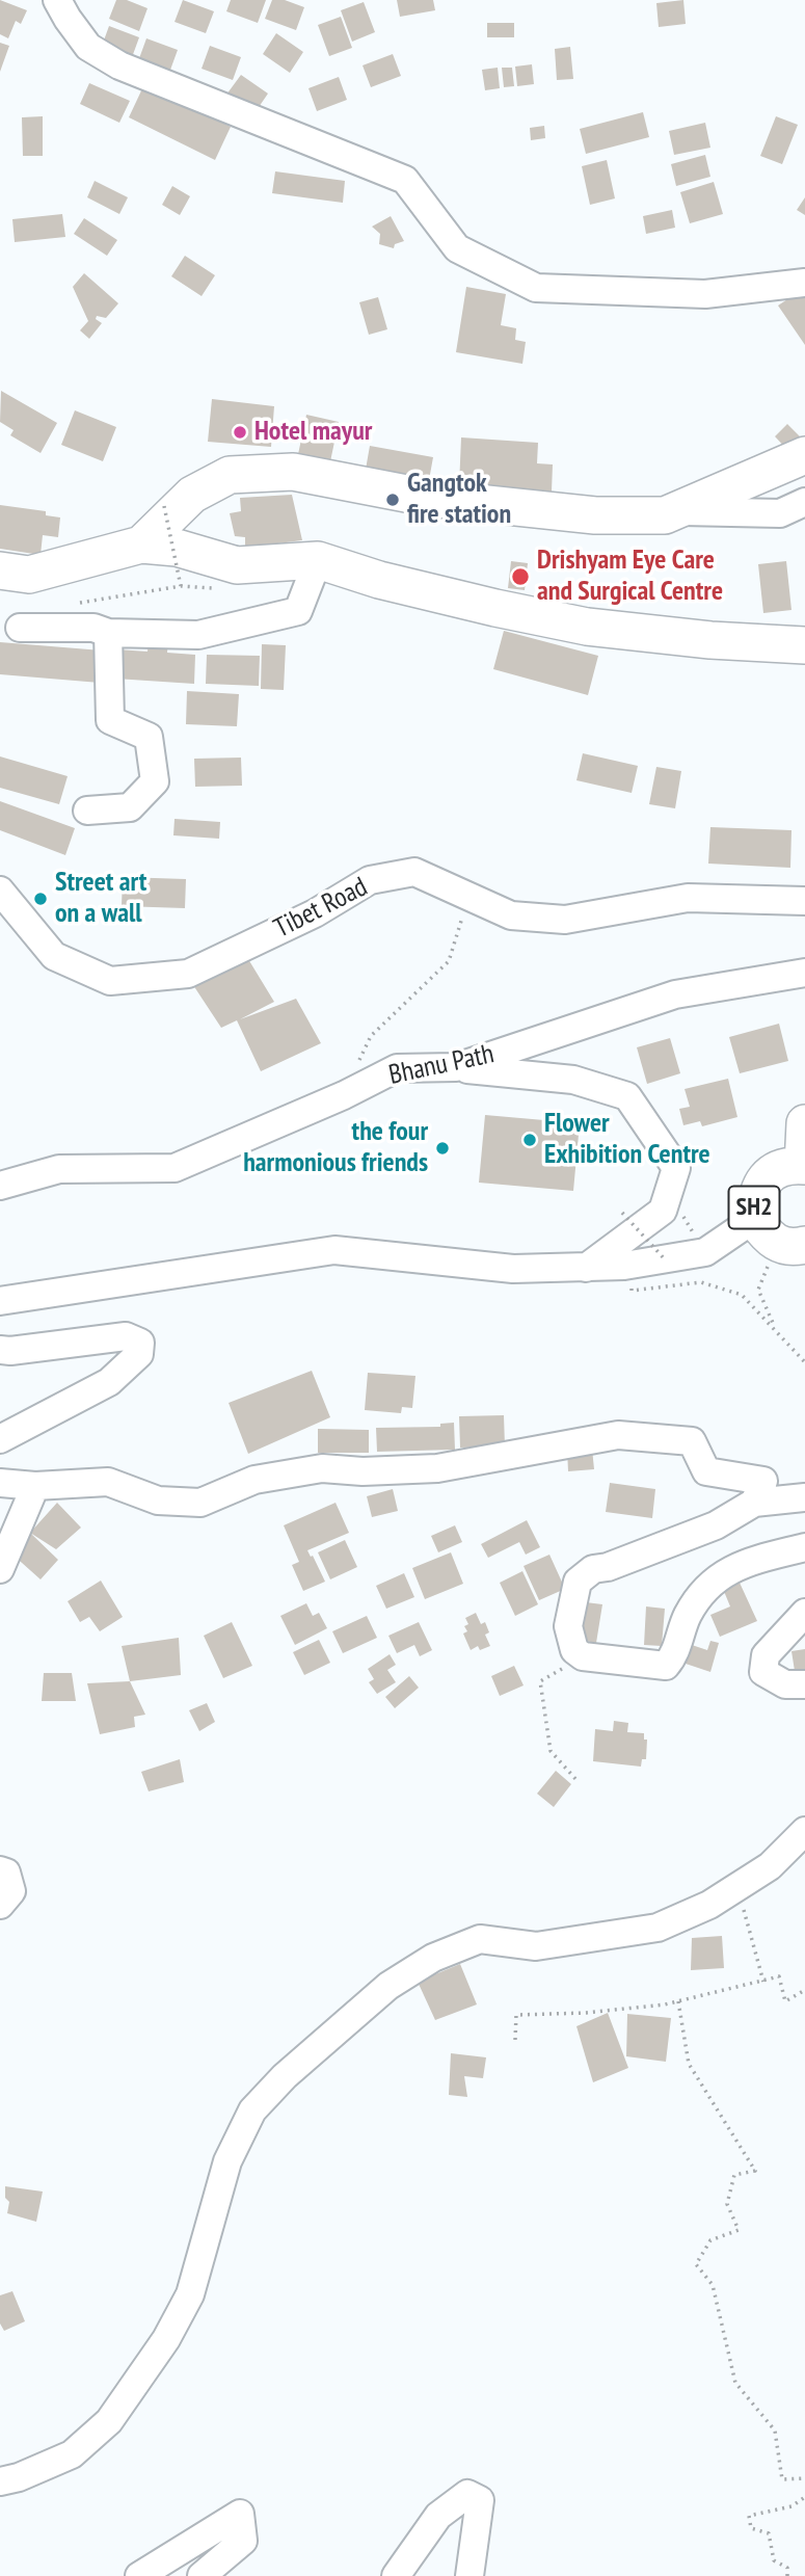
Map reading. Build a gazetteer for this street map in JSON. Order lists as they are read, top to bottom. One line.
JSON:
{"streets":{"main road":["SH2"],"street":["Tibet Road","Bhanu Path"]},"places":["Hotel mayur","Gangtok fire station","Drishyam Eye Care and Surgical Centre","Street art on a wall","Flower Exhibition Centre","the four harmonious friends"]}
